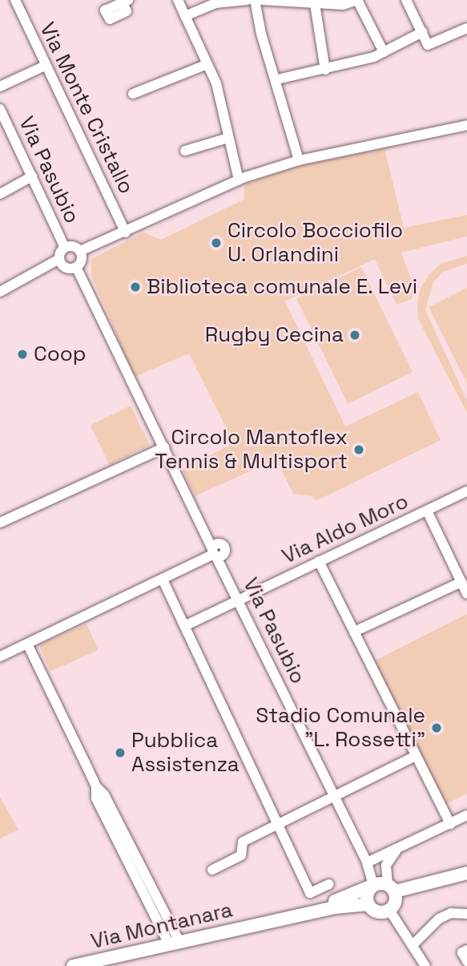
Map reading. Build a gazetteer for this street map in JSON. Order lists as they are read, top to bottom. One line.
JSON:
{"streets":{"main road":["Via Montanara"],"street":["Via Monte Cristallo","Via Pasubio","Via Aldo Moro"]},"crossings":[["Via Pasubio","Via Aldo Moro"],["Via Pasubio","Via Montanara"]],"places":["Circolo Bocciofilo U. Orlandini","Biblioteca comunale E. Levi","Rugby Cecina","Coop","Circolo Mantoflex Tennis & Multisport","Stadio Comunale \"L. Rossetti\"","Pubblica Assistenza"]}
